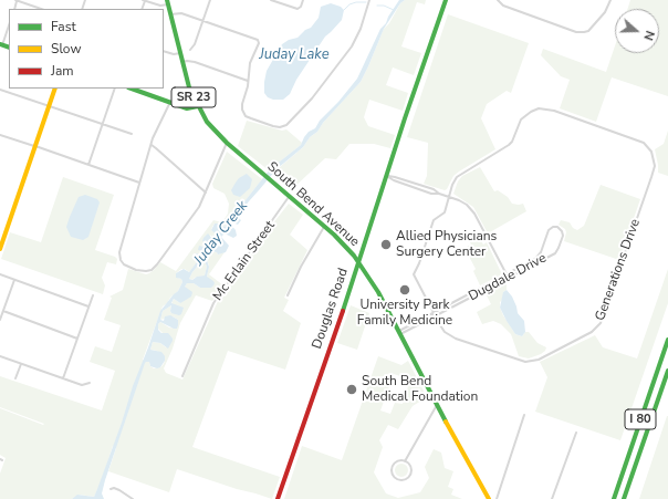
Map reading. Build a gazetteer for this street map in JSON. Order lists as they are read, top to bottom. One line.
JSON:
{"streets":{"main road":["SR 23","South Bend Avenue","Douglas Road","I 80"],"street":["Mc Erlain Street","Generations Drive","Dugdale Drive"]},"crossings":[["South Bend Avenue","Mc Erlain Street"],["South Bend Avenue","Dugdale Drive"],["South Bend Avenue","Douglas Road"],["Generations Drive","Dugdale Drive"]],"water":["Juday Lake","Juday Creek"],"places":["Allied Physicians Surgery Center","University Park Family Medicine","South Bend Medical Foundation"],"legend":["Fast","Slow","Jam"],"north":"right"}
